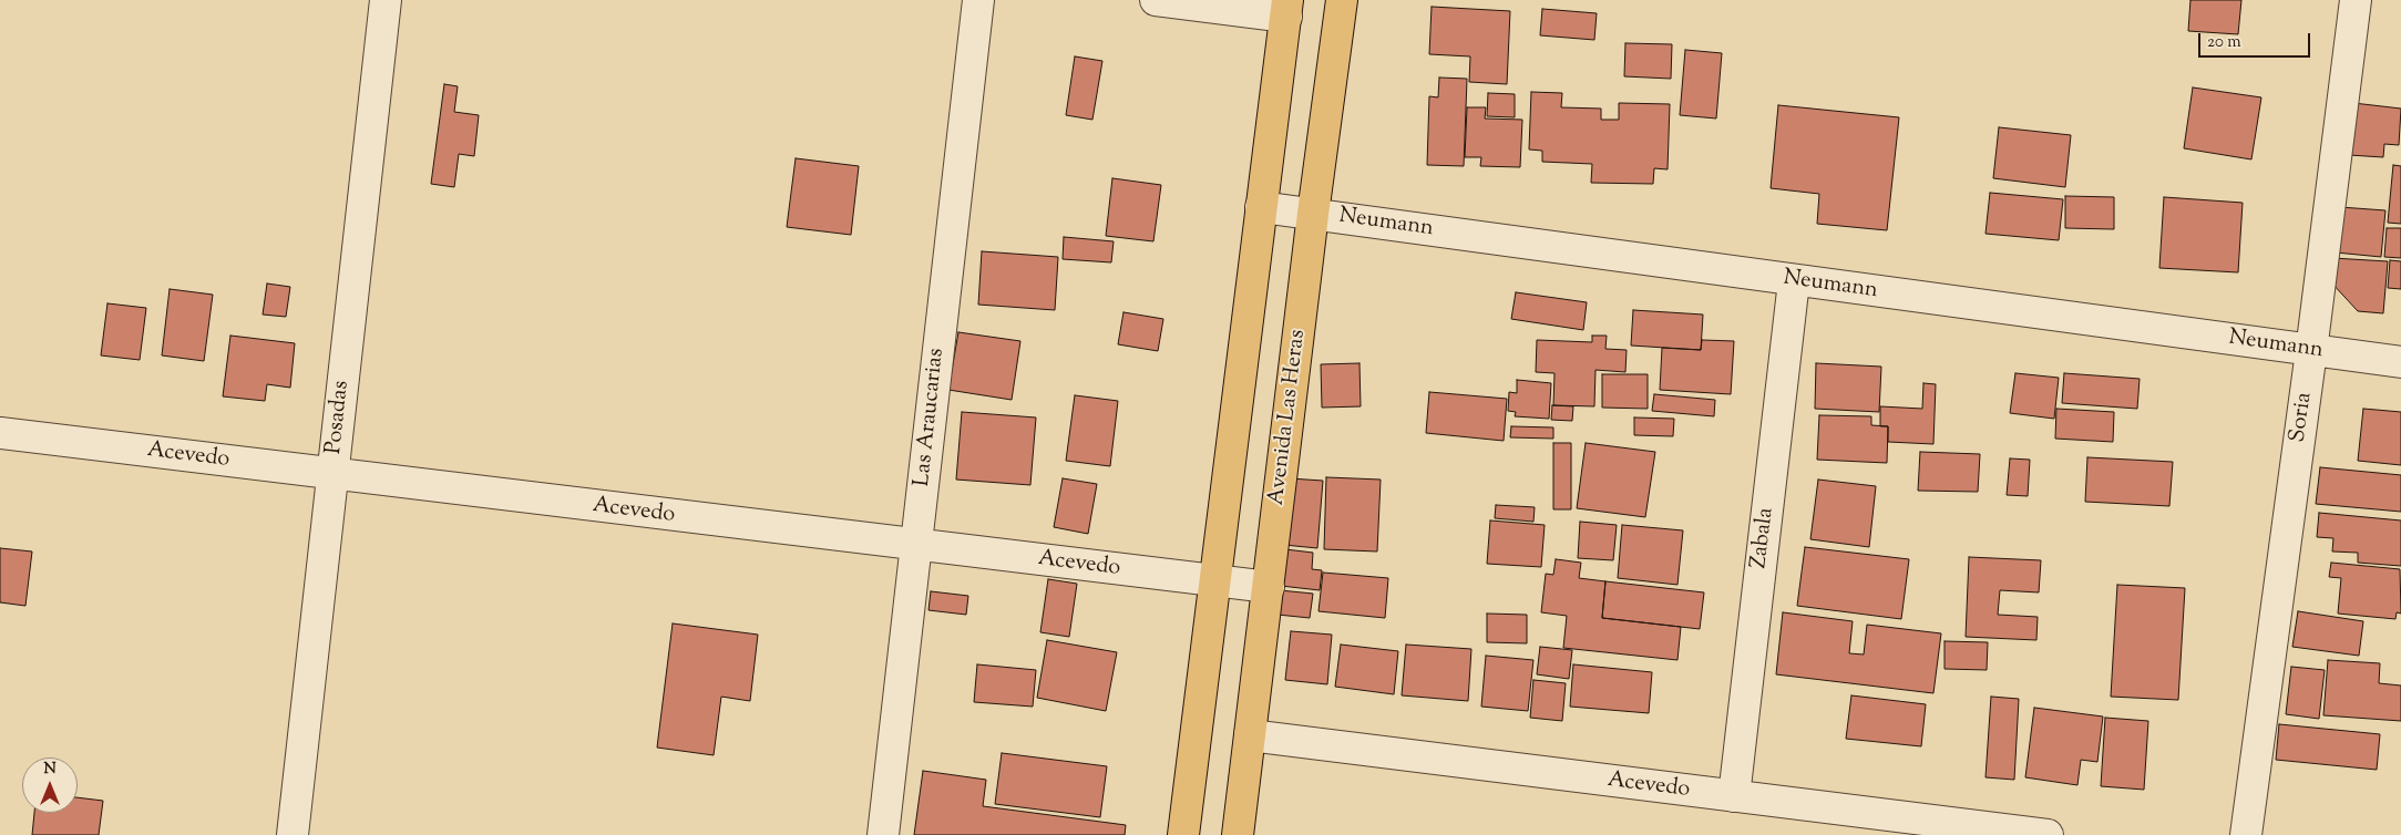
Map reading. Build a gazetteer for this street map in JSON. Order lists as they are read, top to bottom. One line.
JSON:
{"streets":{"main road":["Avenida Las Heras"],"street":["Neumann","Posadas","Las Araucarias","Soria","Acevedo","Zabala"]},"crossings":[["Neumann","Avenida Las Heras"],["Neumann","Soria"],["Neumann","Zabala"],["Posadas","Acevedo"],["Las Araucarias","Acevedo"],["Avenida Las Heras","Acevedo"],["Acevedo","Zabala"]],"scale_bar":"20 m","north":"top"}
